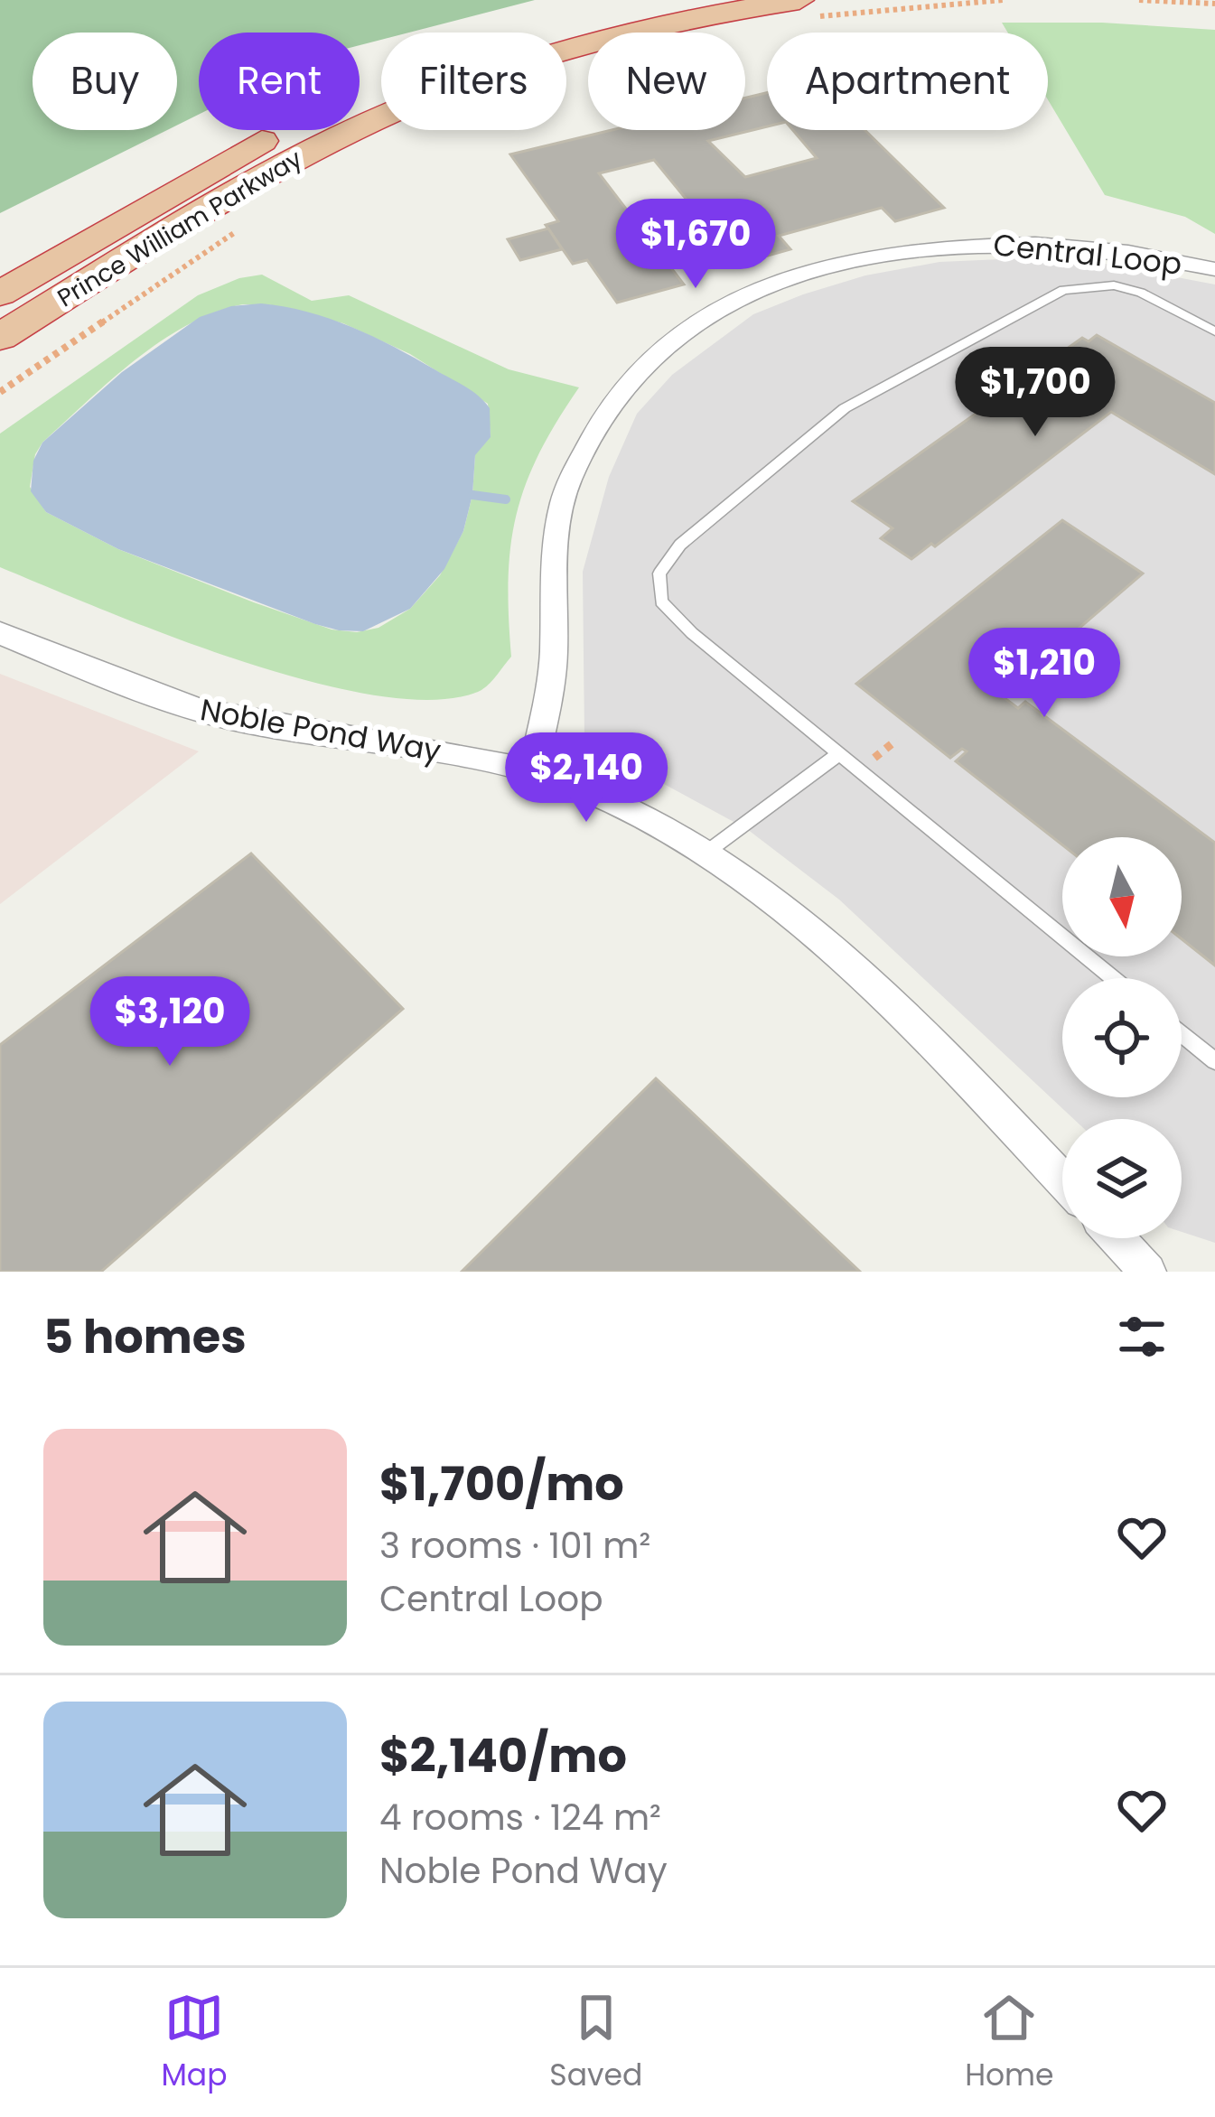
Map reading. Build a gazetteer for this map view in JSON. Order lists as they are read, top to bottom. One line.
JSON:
{"streets":{"highway":["Prince William Parkway"],"street":["Central Loop","Noble Pond Way"]},"crossings":[["Central Loop","Noble Pond Way"]],"north":"bottom","page":{"chip":["Buy","Rent","Filters","New","Apartment"],"price":["$1,670","$1,700","$1,210","$2,140","$3,120"],"heading":"5 homes","list":[{"name":"$1,700/mo","note":"3 rooms · 101 m² · Central Loop"},{"name":"$2,140/mo","note":"4 rooms · 124 m² · Noble Pond Way"}],"tabs":["Map","Saved","Home"]}}
